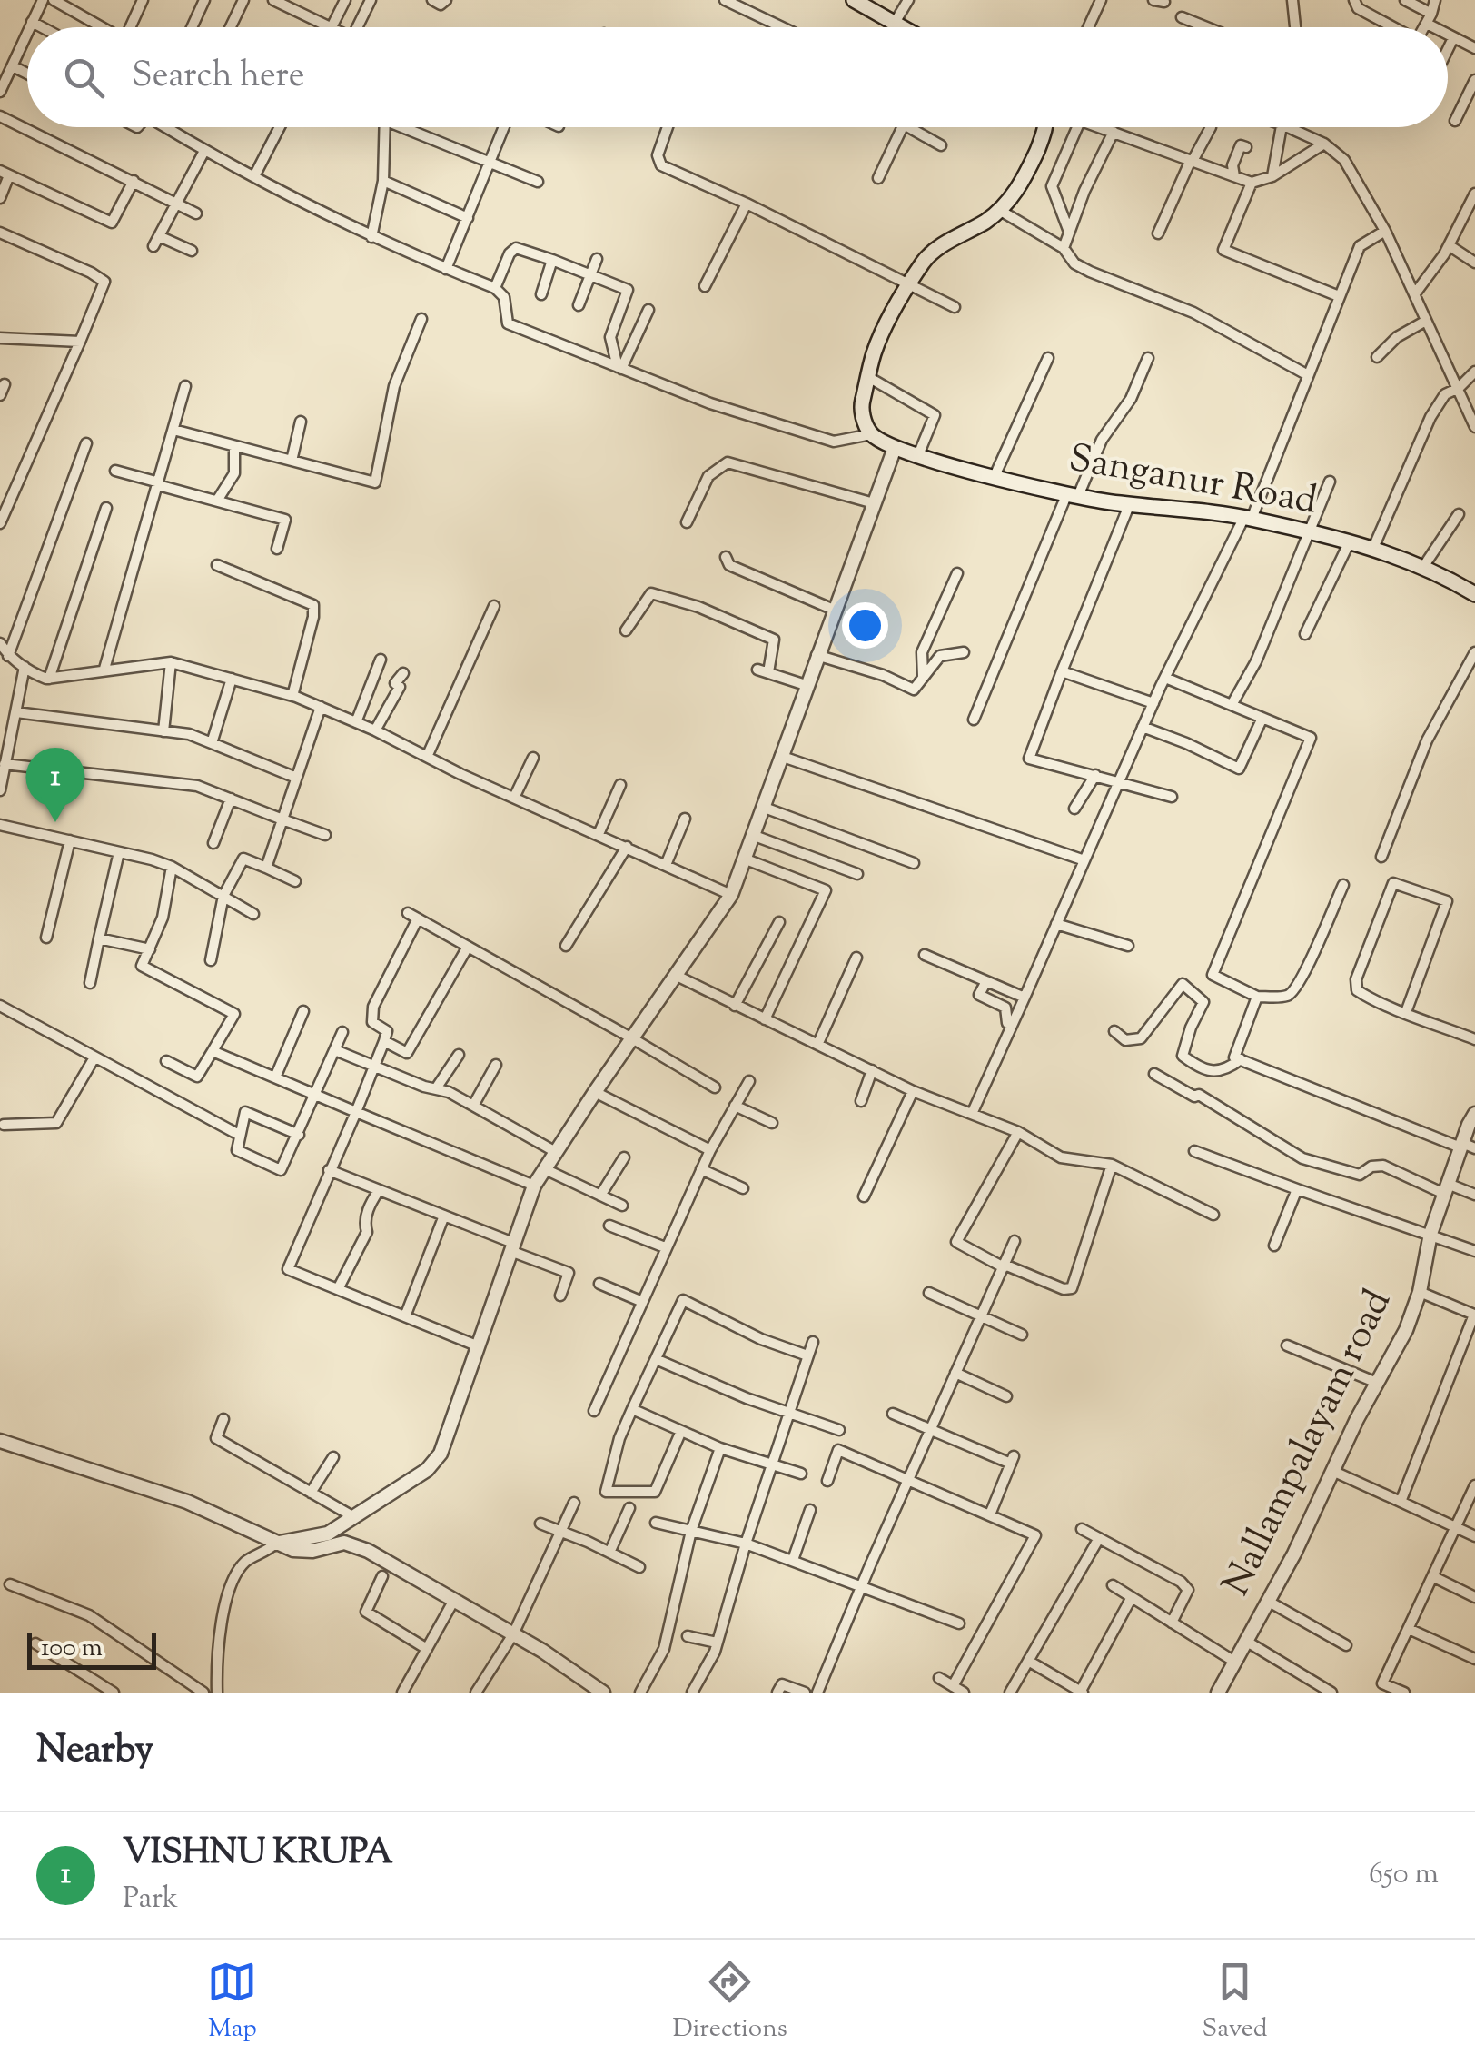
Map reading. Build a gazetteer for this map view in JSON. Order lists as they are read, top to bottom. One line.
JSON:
{"streets":{"main road":["Sanganur Road"],"street":["Nallampalayam road"]},"scale_bar":"100 m","page":{"search":"Search here","pins":"1","scale":"100 m","heading":"Nearby","list":[{"mark":"1","name":"VISHNU KRUPA","note":"Park","value":"650 m"}],"nav":["Map","Directions","Saved"]}}
